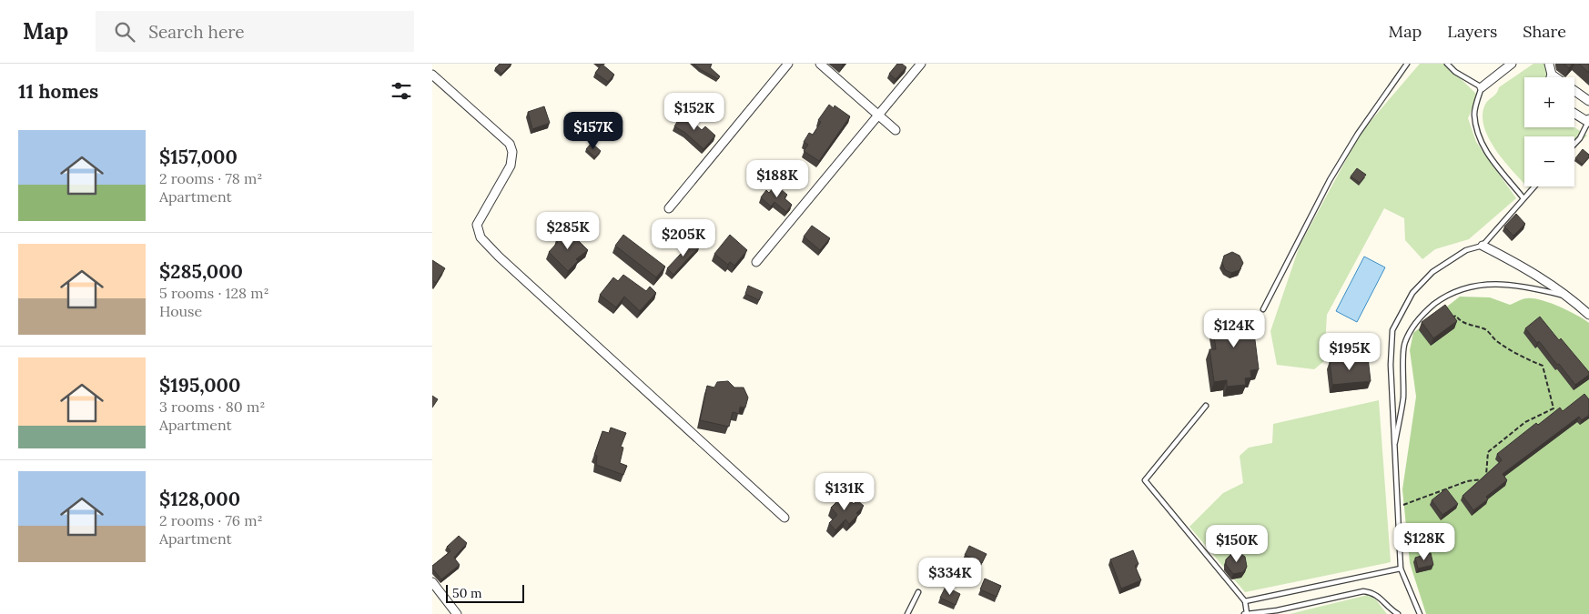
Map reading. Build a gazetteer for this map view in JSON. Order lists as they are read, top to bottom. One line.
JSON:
{"scale_bar":"50 m","page":{"header":"Map","search":"Search here","nav":["Map","Layers","Share"],"heading":"11 homes","map_buttons":["+","−"],"price":["$152K","$157K","$188K","$285K","$205K","$124K","$195K","$131K","$128K","$150K","$334K"],"list":[{"name":"$157,000","note":"2 rooms · 78 m² · Apartment"},{"name":"$285,000","note":"5 rooms · 128 m² · House"},{"name":"$195,000","note":"3 rooms · 80 m² · Apartment"},{"name":"$128,000","note":"2 rooms · 76 m² · Apartment"}],"scale":"50 m"}}
